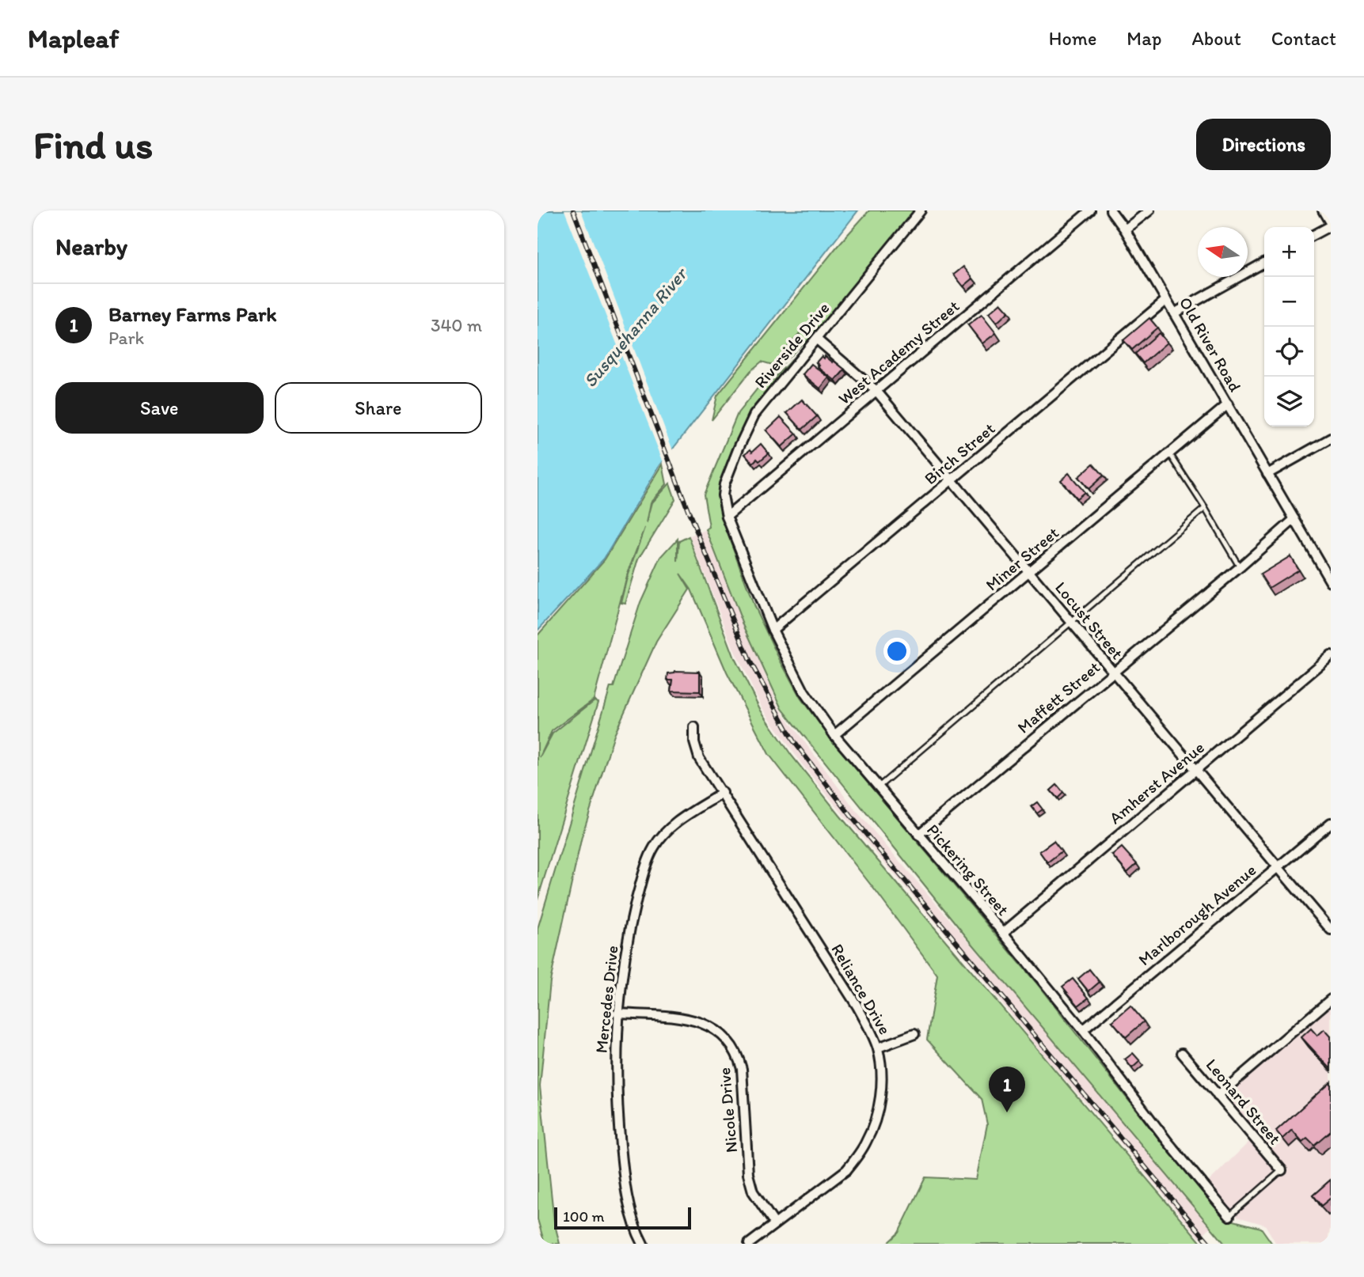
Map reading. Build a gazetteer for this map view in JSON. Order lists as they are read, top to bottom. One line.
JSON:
{"streets":{"street":["Old River Road","Riverside Drive","West Academy Street","Birch Street","Miner Street","Locust Street","Maffett Street","Amherst Avenue","Pickering Street","Marlborough Avenue","Reliance Drive","Mercedes Drive","Leonard Street","Nicole Drive"]},"crossings":[["Old River Road","Birch Street"],["Old River Road","Miner Street"],["Old River Road","Maffett Street"],["Riverside Drive","West Academy Street"],["Riverside Drive","Locust Street"],["Riverside Drive","Pickering Street"],["West Academy Street","Locust Street"],["West Academy Street","Pickering Street"],["Birch Street","Locust Street"],["Birch Street","Pickering Street"],["Miner Street","Locust Street"],["Miner Street","Pickering Street"],["Locust Street","Maffett Street"],["Locust Street","Amherst Avenue"],["Locust Street","Marlborough Avenue"],["Maffett Street","Pickering Street"],["Amherst Avenue","Pickering Street"],["Pickering Street","Marlborough Avenue"],["Reliance Drive","Mercedes Drive"],["Reliance Drive","Nicole Drive"],["Mercedes Drive","Nicole Drive"]],"water":["Susquehanna River"],"scale_bar":"100 m","north":"left","page":{"header":"Mapleaf","nav":["Home","Map","About","Contact"],"buttons":["Directions",["Save","Share"]],"title":"Find us","heading":"Nearby","map_buttons":["+","−"],"list":[{"mark":"1","name":"Barney Farms Park","note":"Park","value":"340 m"}],"pins":"1","scale":"100 m"}}
